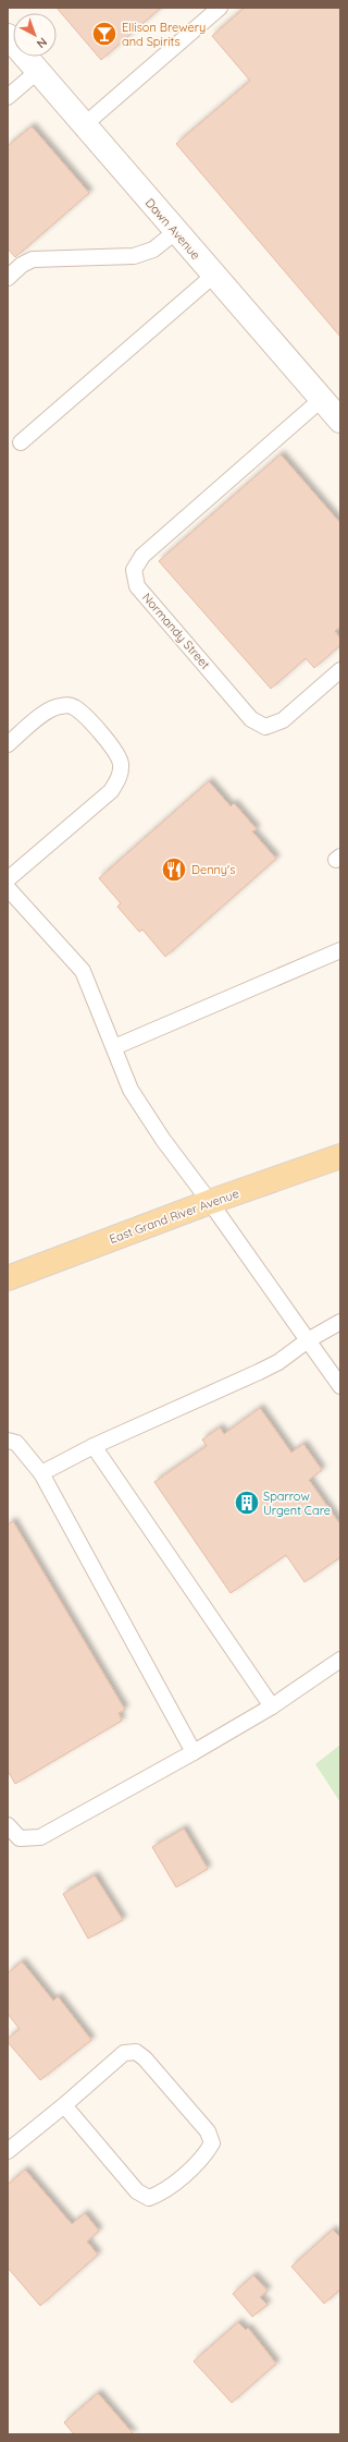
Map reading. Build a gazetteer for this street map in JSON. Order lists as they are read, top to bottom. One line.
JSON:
{"streets":{"main road":["East Grand River Avenue"],"street":["Dawn Avenue"],"lane":["Normandy Street"]},"crossings":[["Dawn Avenue","Normandy Street"]],"places":{"bar":["Ellison Brewery and Spirits"],"restaurant":["Denny's"],"building":["Sparrow Urgent Care"]},"north":"bottom right"}
